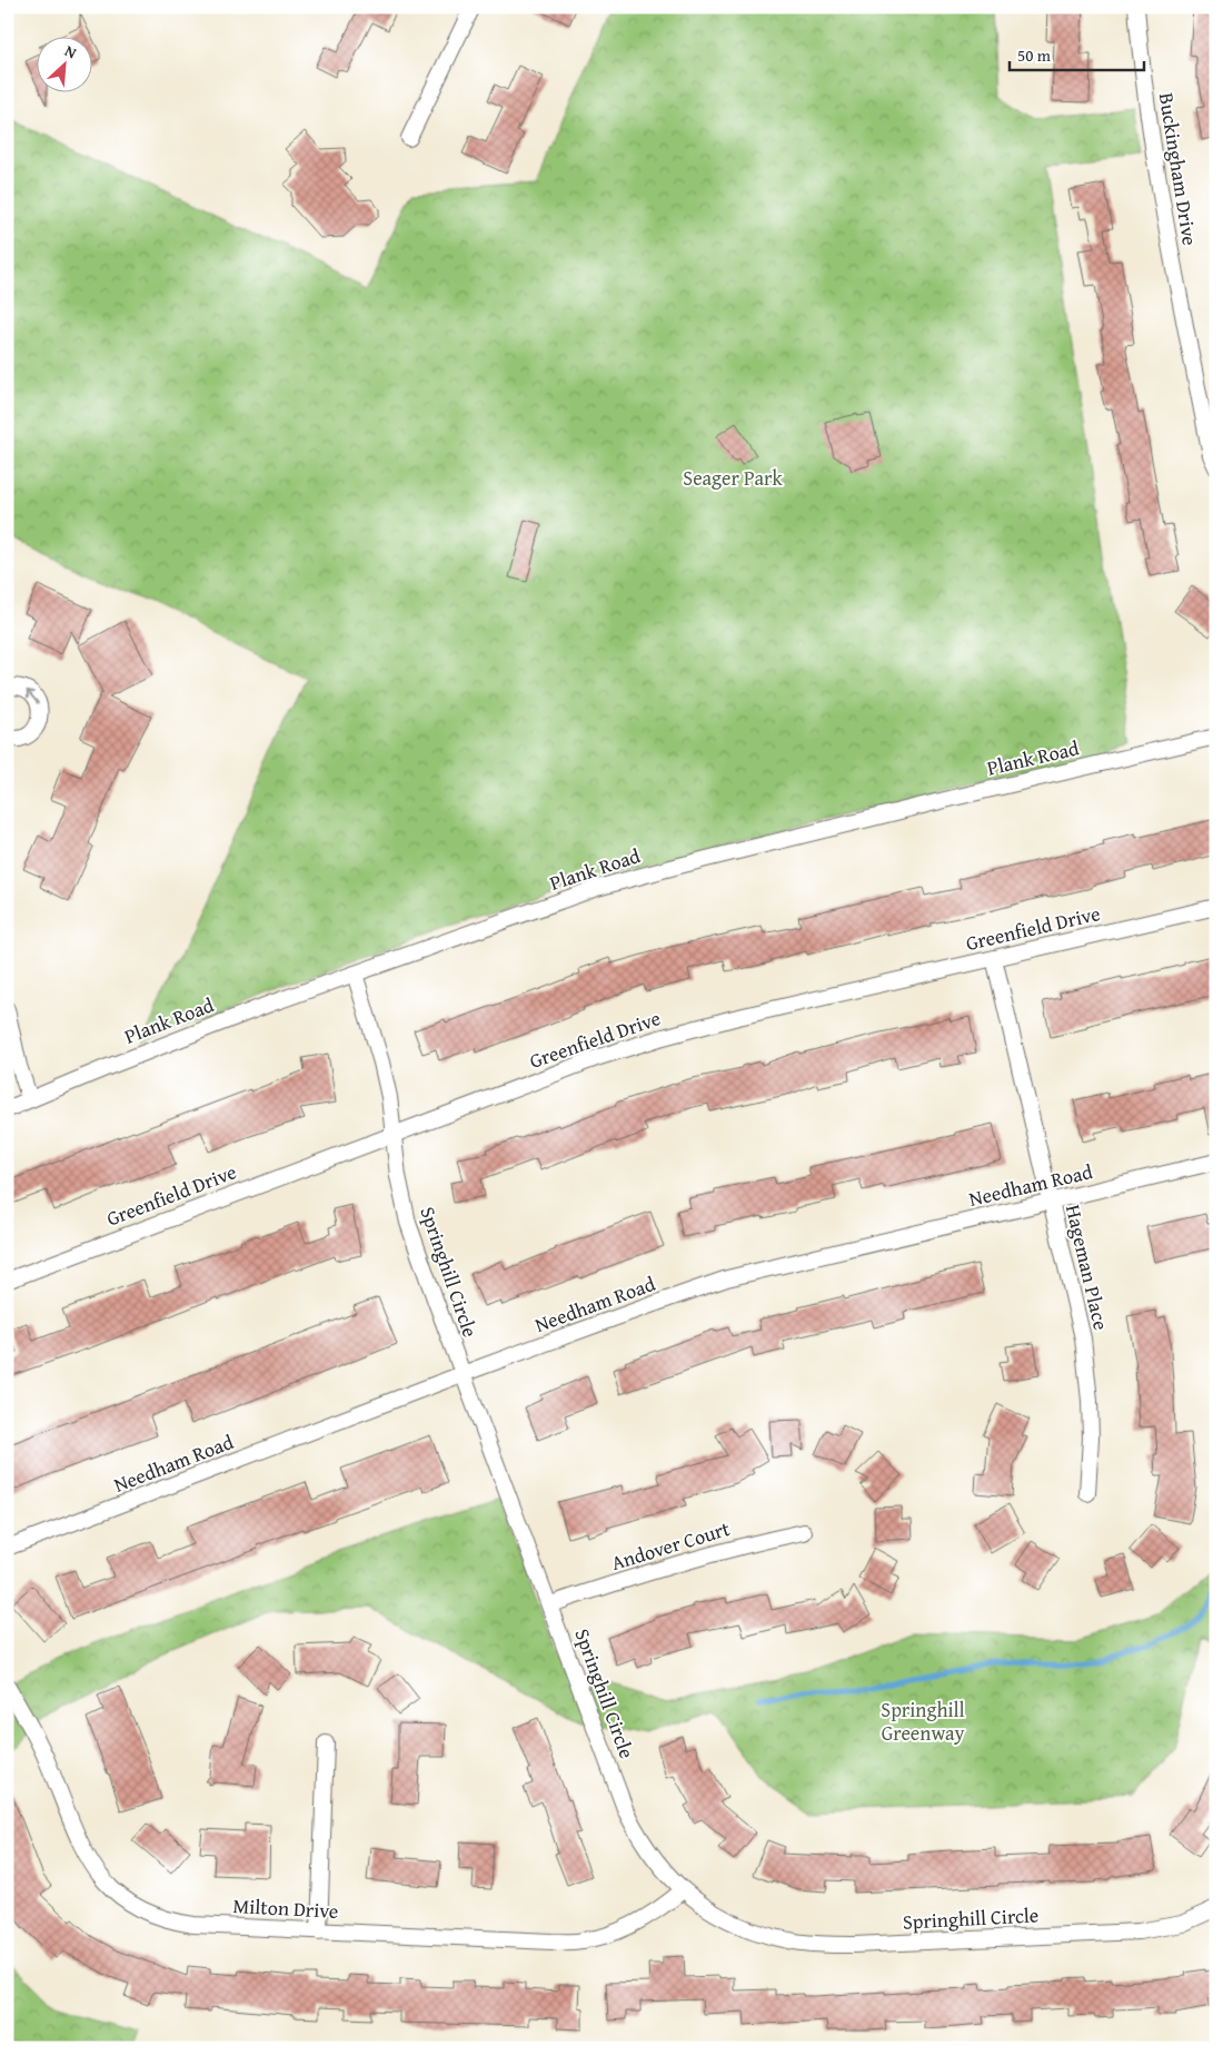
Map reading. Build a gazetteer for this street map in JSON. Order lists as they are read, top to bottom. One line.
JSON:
{"streets":{"street":["Buckingham Drive","Plank Road","Greenfield Drive","Needham Road","Hageman Place","Springhill Circle","Andover Court","Milton Drive"]},"crossings":[["Plank Road","Springhill Circle"],["Greenfield Drive","Hageman Place"],["Greenfield Drive","Springhill Circle"],["Needham Road","Hageman Place"],["Needham Road","Springhill Circle"],["Springhill Circle","Andover Court"],["Springhill Circle","Milton Drive"]],"parks":["Seager Park","Springhill Greenway"],"scale_bar":"50 m","north":"top right"}
